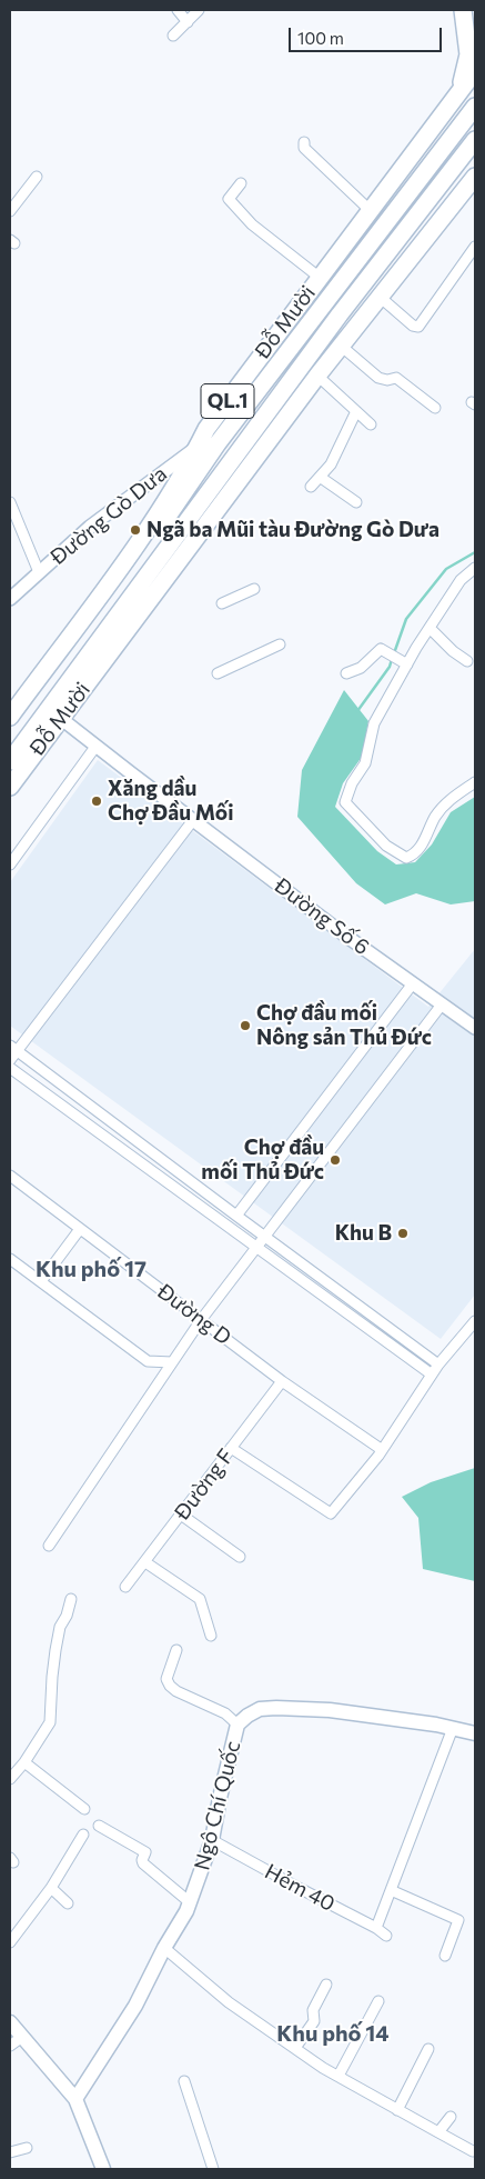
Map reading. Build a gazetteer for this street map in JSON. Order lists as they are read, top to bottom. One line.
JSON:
{"streets":{"highway":["Đỗ Mười","QL.1"],"main road":["Ngô Chí Quốc"],"street":["Đường Gò Dưa","Đường Số 6","Đường D","Đường F","Hẻm 40"]},"crossings":[["Đỗ Mười","QL.1"],["Đỗ Mười","Đường Gò Dưa"],["Đường D","Đường F"],["Ngô Chí Quốc","Hẻm 40"]],"districts":["Khu phố 17","Khu phố 14"],"places":["Ngã ba Mũi tàu Đường Gò Dưa","Xăng dầu Chợ Đầu Mối","Chợ đầu mối Nông sản Thủ Đức","Chợ đầu mối Thủ Đức","Khu B"],"scale_bar":"100 m"}
